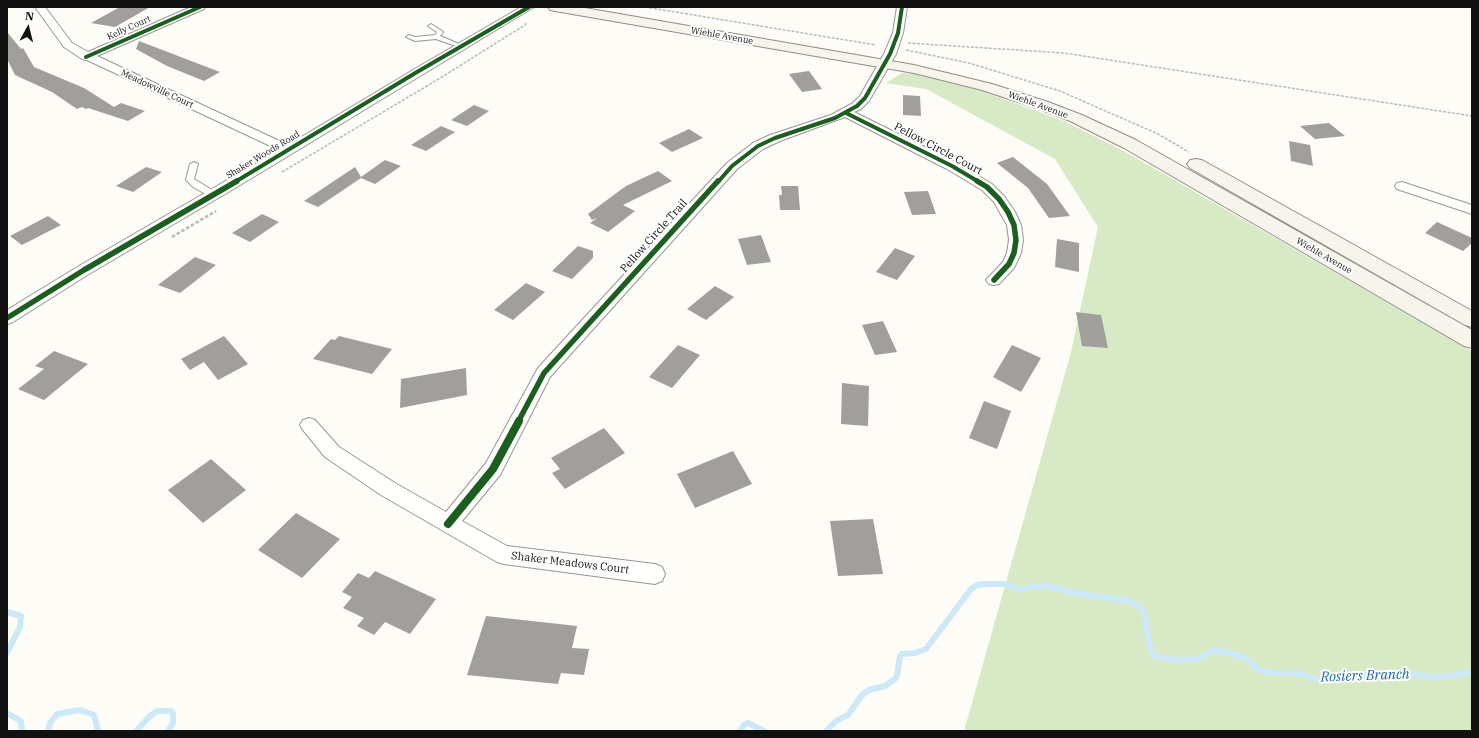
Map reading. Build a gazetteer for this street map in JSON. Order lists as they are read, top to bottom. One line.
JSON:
{"streets":{"main road":["Wiehle Avenue"],"street":["Kelly Court","Meadowville Court","Pellow Circle Court","Shaker Woods Road","Pellow Circle Trail","Shaker Meadows Court"]},"crossings":[["Kelly Court","Meadowville Court"],["Wiehle Avenue","Pellow Circle Trail"],["Meadowville Court","Shaker Woods Road"],["Pellow Circle Court","Pellow Circle Trail"],["Pellow Circle Trail","Shaker Meadows Court"]],"water":["Rosiers Branch"],"north":"top"}
